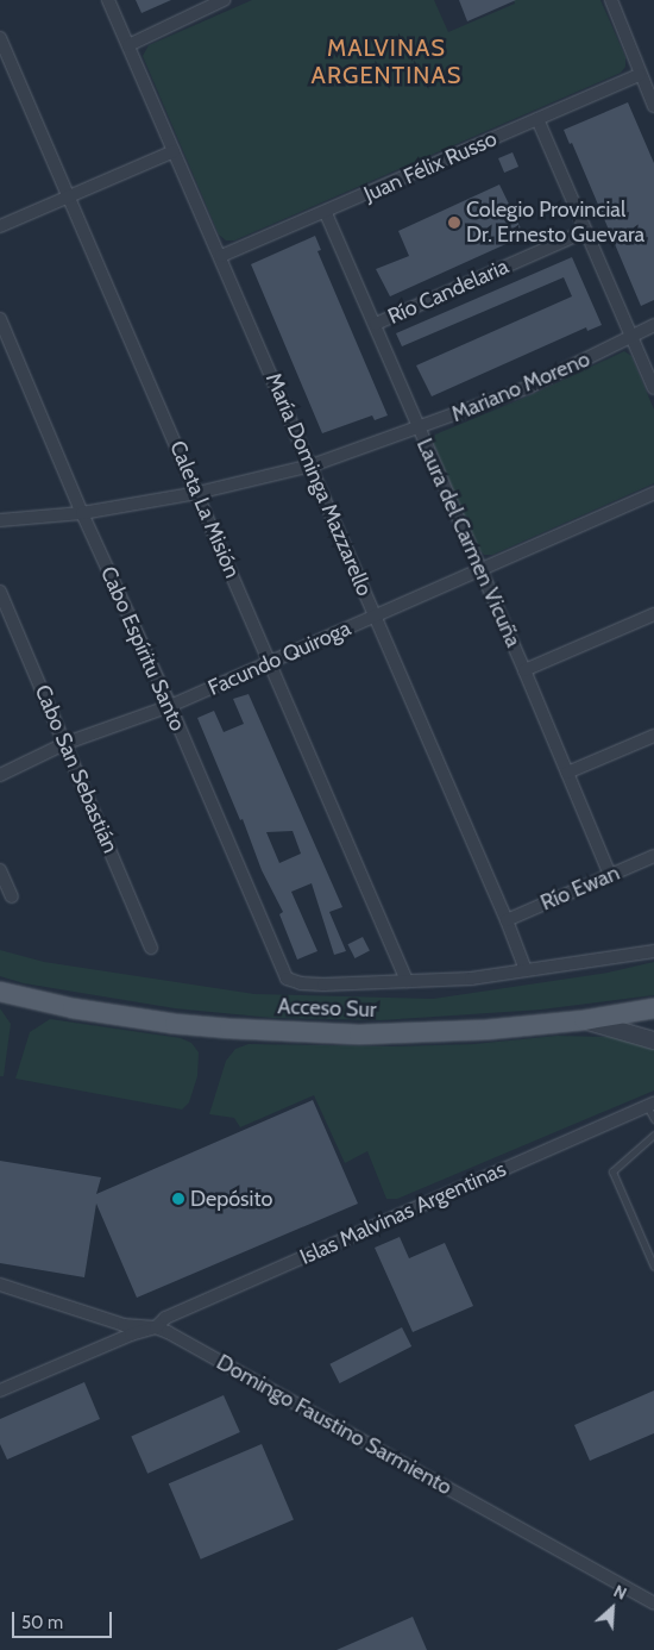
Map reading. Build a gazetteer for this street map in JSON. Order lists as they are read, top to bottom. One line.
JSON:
{"streets":{"main road":["Acceso Sur"],"street":["Juan Félix Russo","Río Candelaria","Mariano Moreno","María Dominga Mazzarello","Caleta La Misión","Laura del Carmen Vicuña","Cabo Espíritu Santo","Facundo Quiroga","Cabo San Sebastián","Río Ewan","Islas Malvinas Argentinas","Domingo Faustino Sarmiento"]},"crossings":[["Juan Félix Russo","María Dominga Mazzarello"],["Juan Félix Russo","Laura del Carmen Vicuña"],["Río Candelaria","Laura del Carmen Vicuña"],["Mariano Moreno","María Dominga Mazzarello"],["Mariano Moreno","Caleta La Misión"],["Mariano Moreno","Laura del Carmen Vicuña"],["Mariano Moreno","Cabo Espíritu Santo"],["María Dominga Mazzarello","Facundo Quiroga"],["María Dominga Mazzarello","Río Ewan"],["Caleta La Misión","Cabo Espíritu Santo"],["Caleta La Misión","Facundo Quiroga"],["Laura del Carmen Vicuña","Facundo Quiroga"],["Laura del Carmen Vicuña","Río Ewan"],["Cabo Espíritu Santo","Facundo Quiroga"],["Facundo Quiroga","Cabo San Sebastián"],["Islas Malvinas Argentinas","Domingo Faustino Sarmiento"]],"districts":["MALVINAS ARGENTINAS"],"places":["Colegio Provincial Dr. Ernesto Guevara","Depósito"],"scale_bar":"50 m","north":"top right"}
